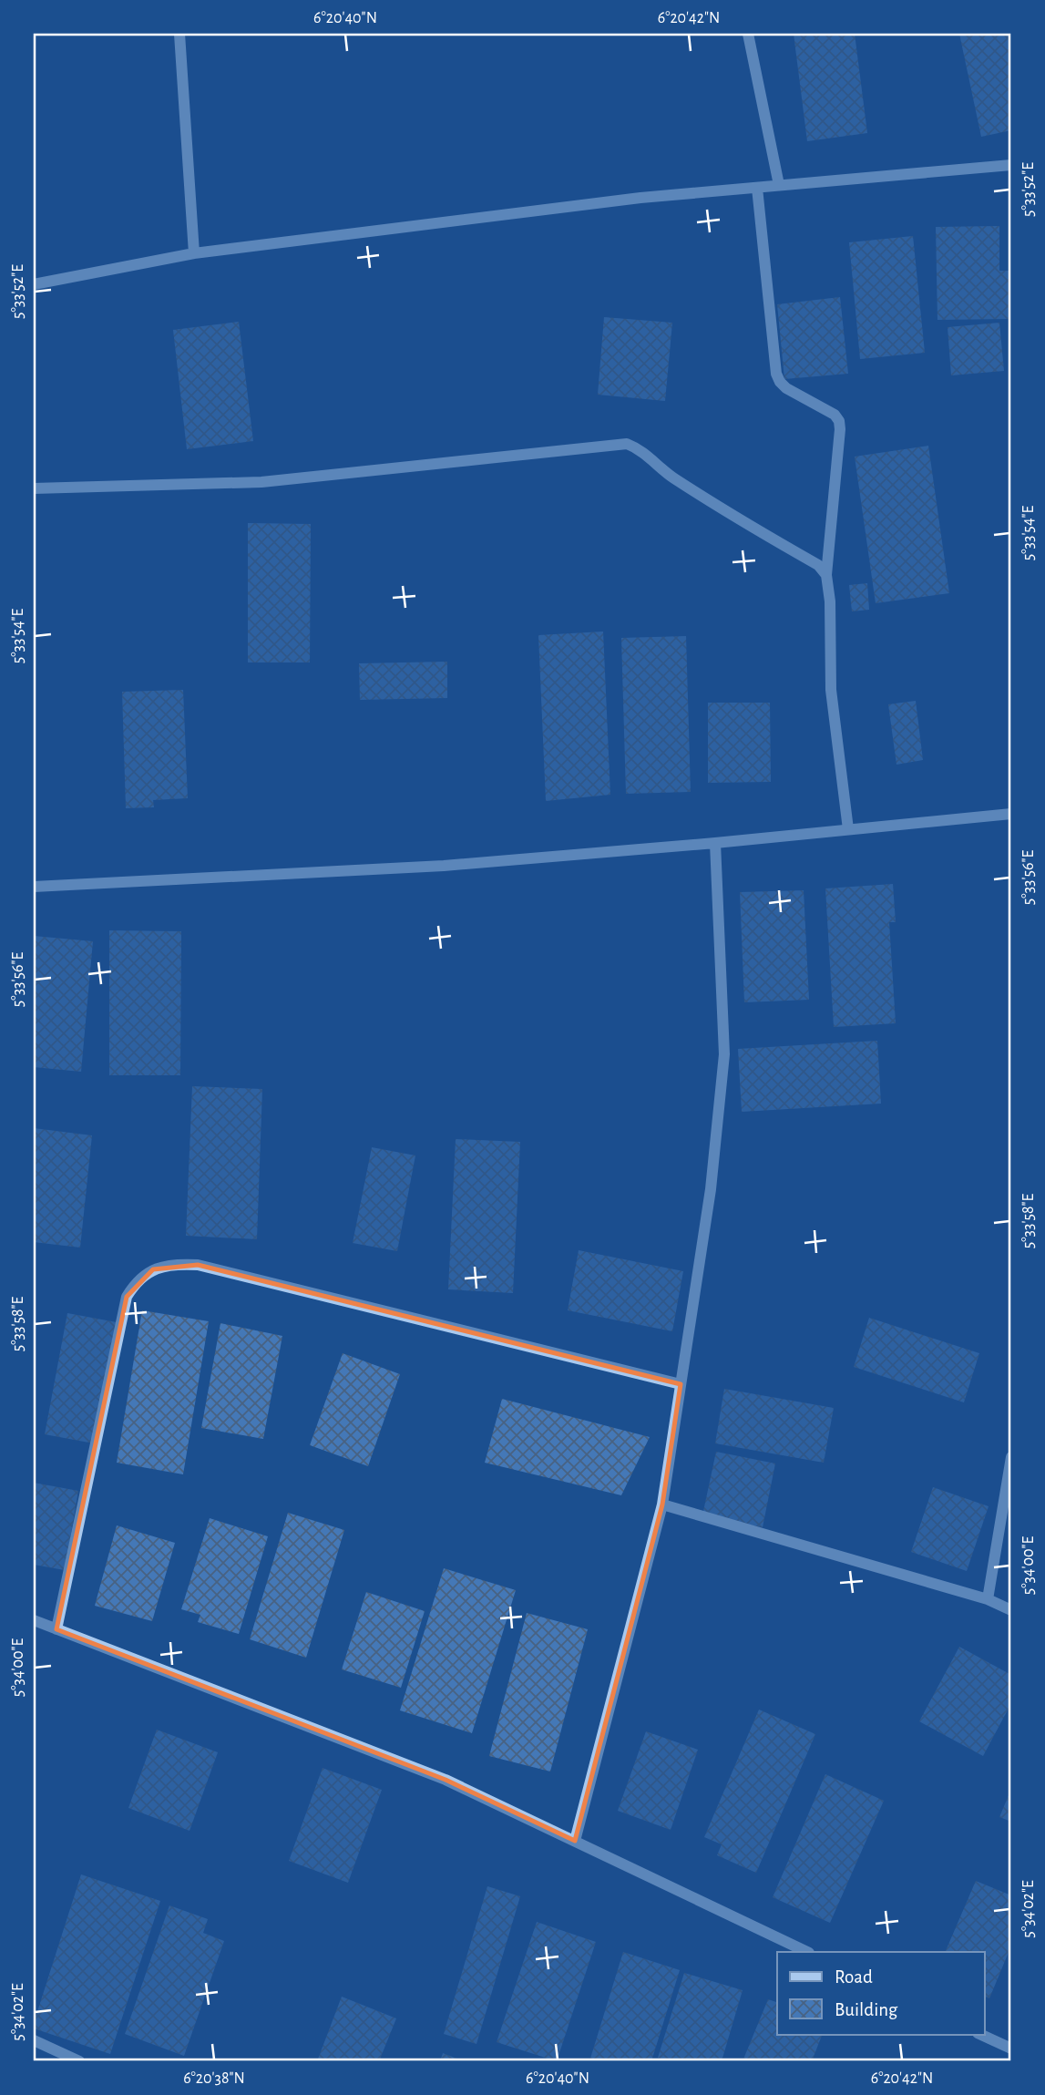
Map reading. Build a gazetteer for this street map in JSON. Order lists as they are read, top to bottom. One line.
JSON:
{"legend":["Road","Building"],"coordinates":["6°20'40\"N","6°20'42\"N","5°33'52\"E","5°33'54\"E","5°33'56\"E","5°33'58\"E","5°34'00\"E","5°34'02\"E","6°20'38\"N"]}
